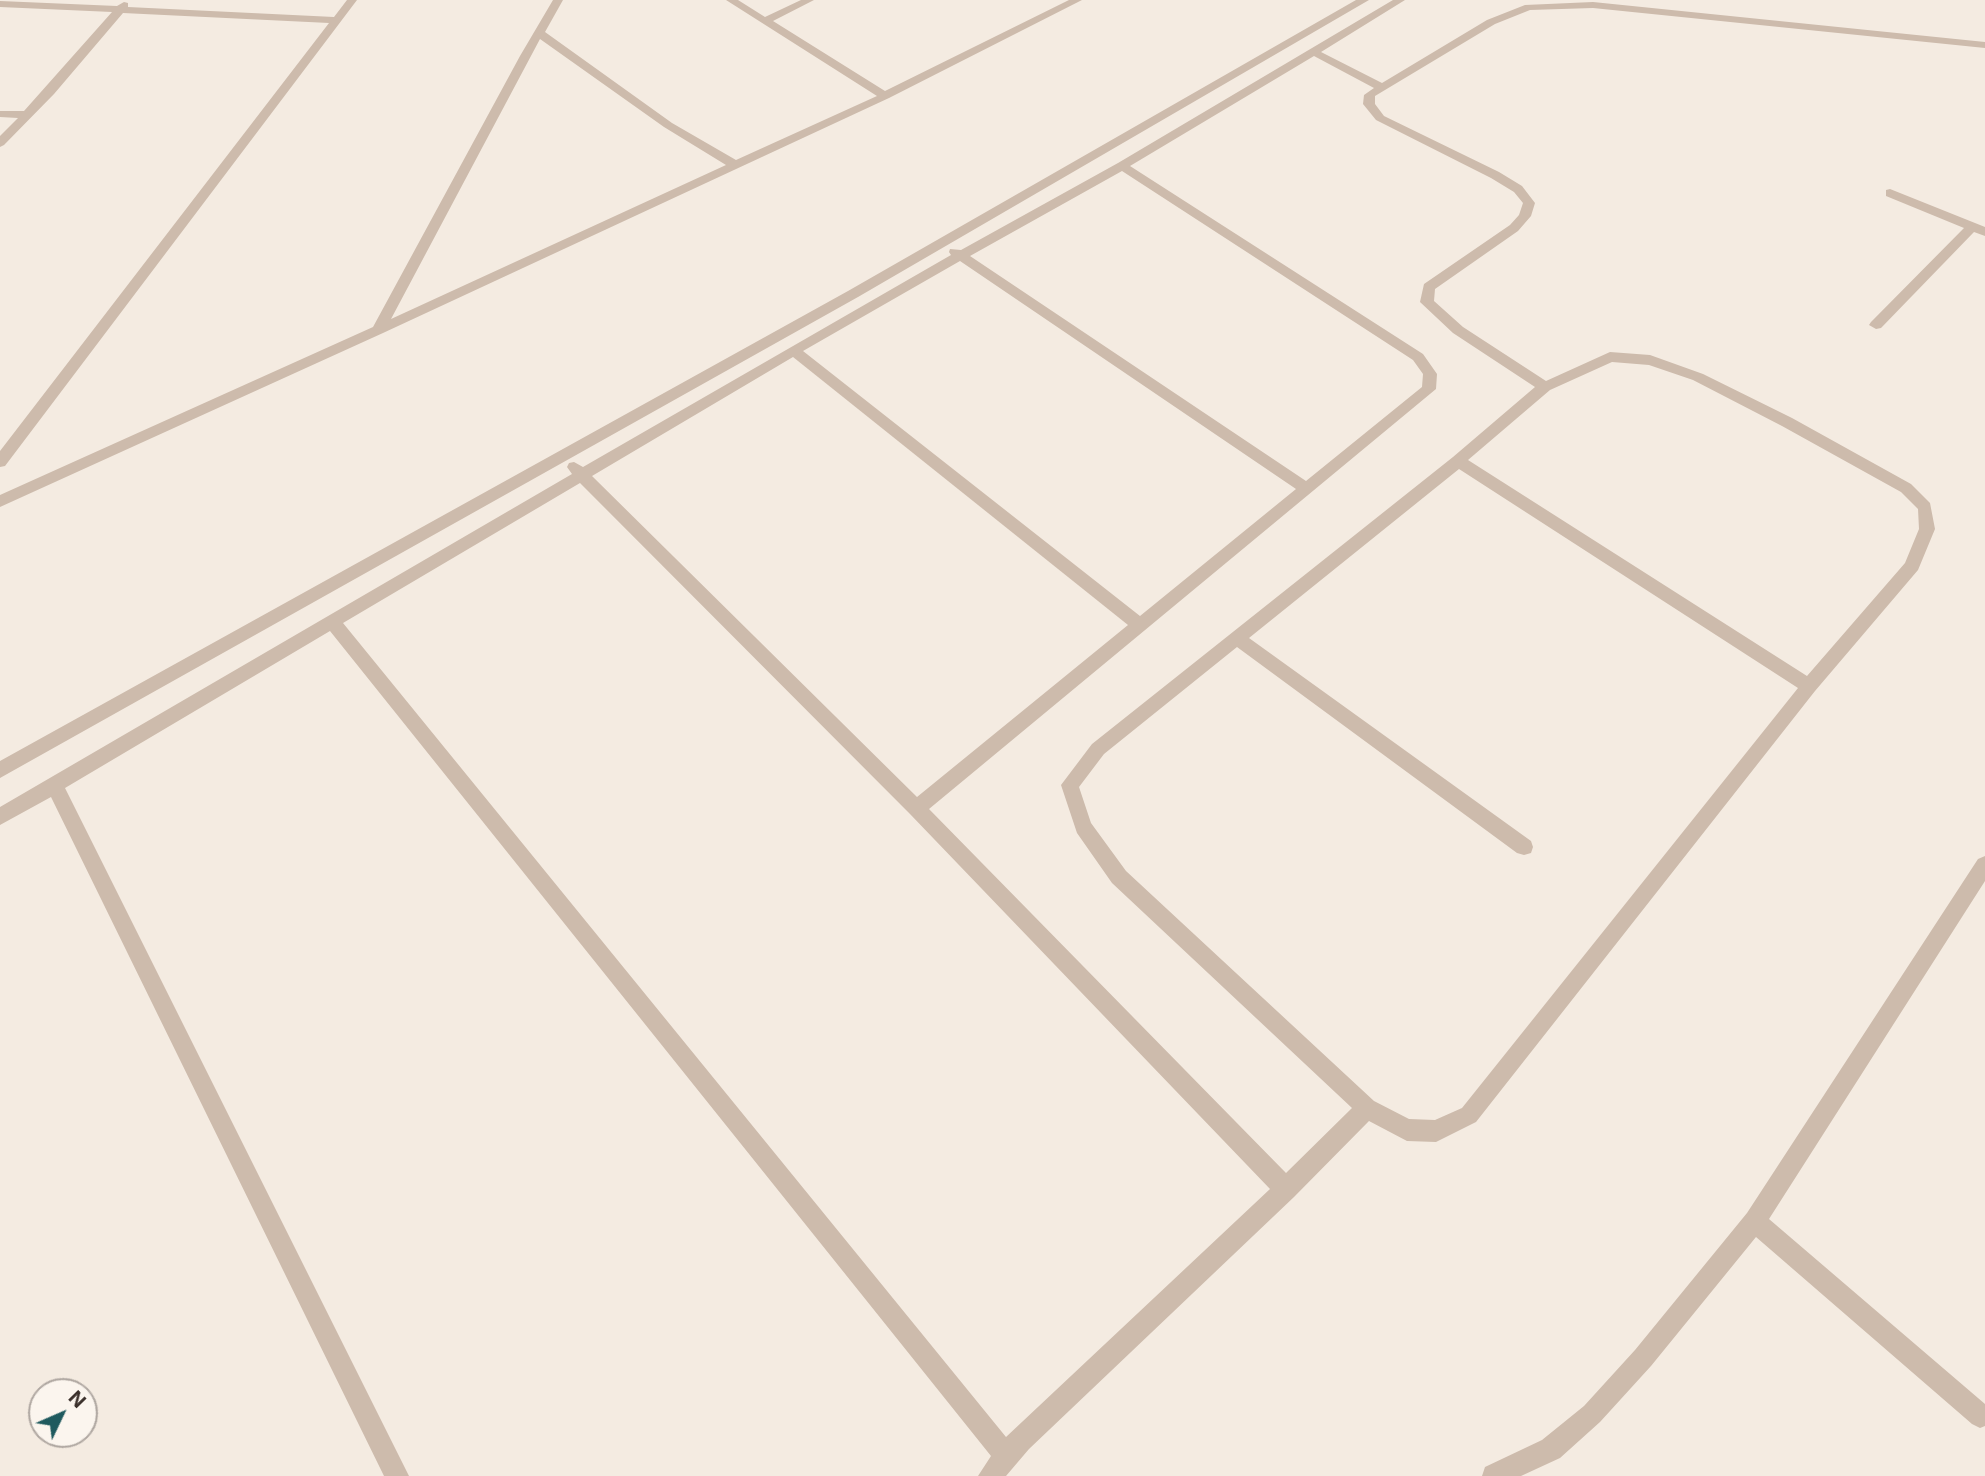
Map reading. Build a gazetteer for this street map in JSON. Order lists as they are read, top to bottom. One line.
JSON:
{"north":"top right"}
